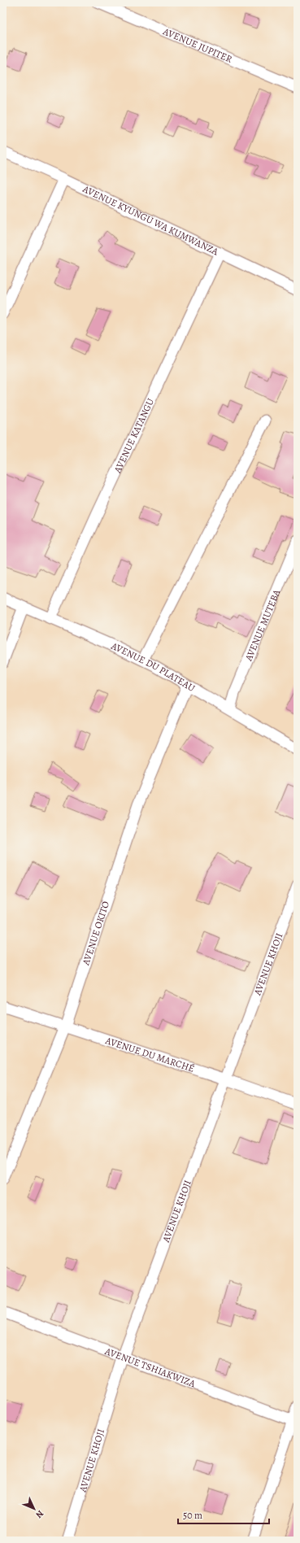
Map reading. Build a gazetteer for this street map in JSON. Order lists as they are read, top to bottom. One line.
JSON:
{"streets":{"street":["AVENUE JUPITER","AVENUE KYUNGU WA KUMWANZA","AVENUE KATANGU","AVENUE MUTEBA","AVENUE DU PLATEAU","AVENUE OKITO","AVENUE KHOJI","AVENUE DU MARCHÉ","AVENUE TSHIAKWIZA"]},"crossings":[["AVENUE KYUNGU WA KUMWANZA","AVENUE KATANGU"],["AVENUE KATANGU","AVENUE DU PLATEAU"],["AVENUE MUTEBA","AVENUE DU PLATEAU"],["AVENUE DU PLATEAU","AVENUE OKITO"],["AVENUE OKITO","AVENUE DU MARCHÉ"],["AVENUE KHOJI","AVENUE DU MARCHÉ"],["AVENUE KHOJI","AVENUE TSHIAKWIZA"]],"scale_bar":"50 m","north":"bottom right"}
